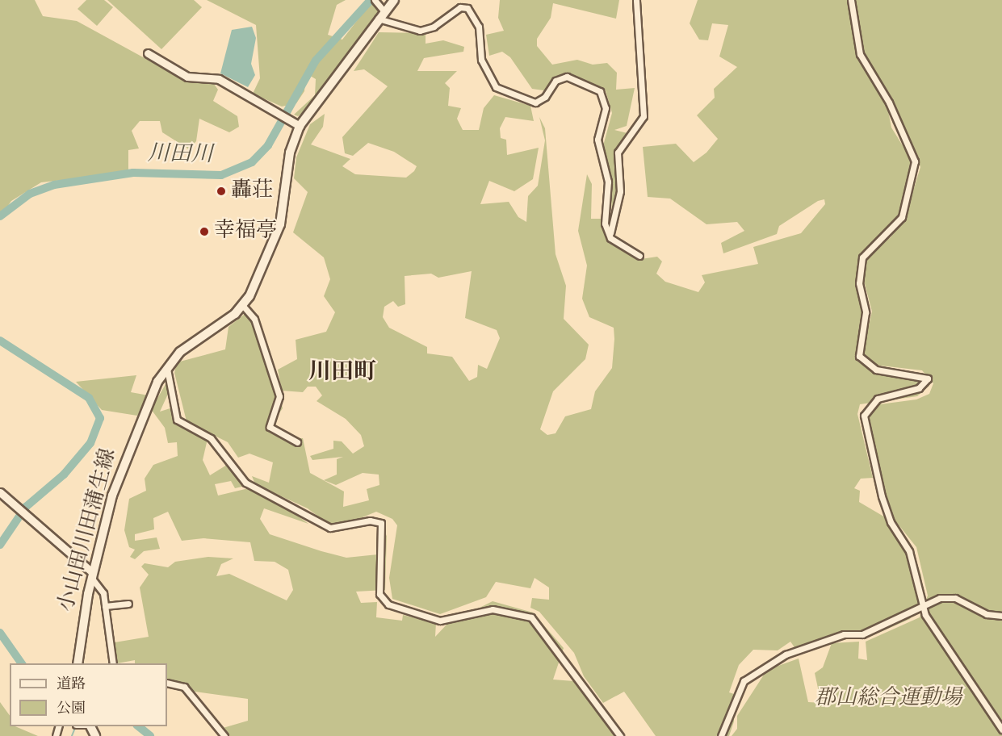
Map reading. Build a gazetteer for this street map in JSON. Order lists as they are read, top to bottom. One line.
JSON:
{"streets":{"main road":["小山田川田蒲生線"]},"districts":["川田町"],"water":["川田川"],"parks":["郡山総合運動場"],"places":["轟荘","幸福亭"],"legend":["道路","公園"]}
